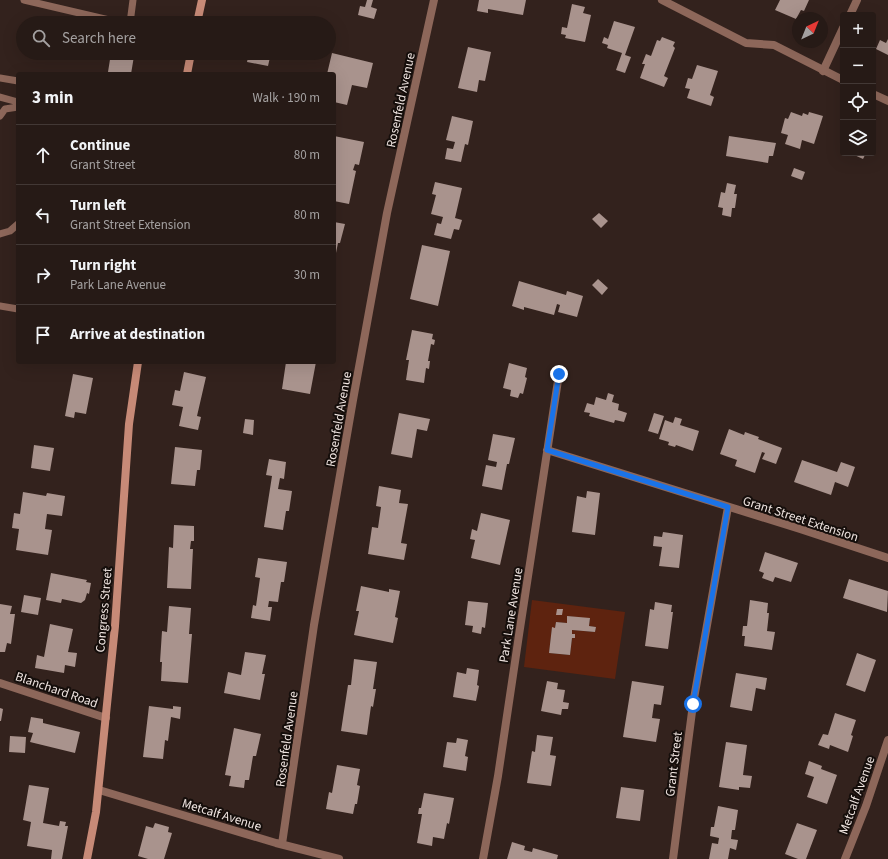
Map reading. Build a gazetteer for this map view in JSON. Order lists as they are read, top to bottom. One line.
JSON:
{"streets":{"main road":["Congress Street"],"street":["Rosenfeld Avenue","Grant Street Extension","Park Lane Avenue","Blanchard Road","Grant Street","Metcalf Avenue"]},"crossings":[["Rosenfeld Avenue","Metcalf Avenue"],["Grant Street Extension","Park Lane Avenue"],["Grant Street Extension","Grant Street"],["Congress Street","Blanchard Road"],["Congress Street","Metcalf Avenue"]],"north":"top right","page":{"map_buttons":["+","−"],"search":"Search here","heading":["3 min","Walk · 190 m"],"list":[["Continue","Grant Street","80 m"],["Turn left","Grant Street Extension","80 m"],["Turn right","Park Lane Avenue","30 m"],"Arrive at destination"]}}
